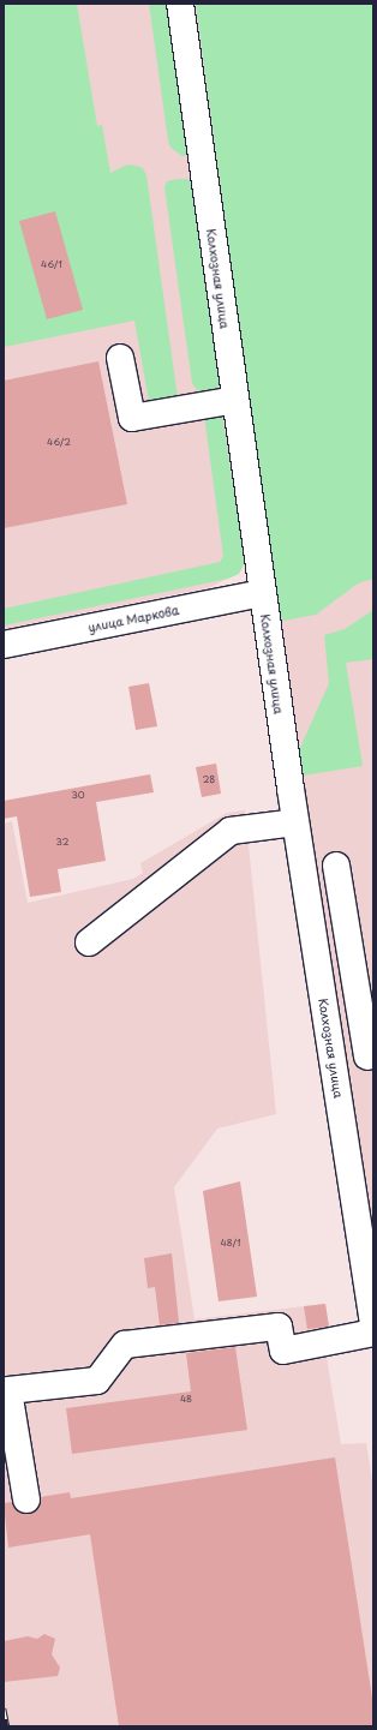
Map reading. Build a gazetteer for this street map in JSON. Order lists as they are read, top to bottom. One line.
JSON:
{"streets":{"street":["Колхозная улица","улица Маркова"]},"crossings":[["Колхозная улица","улица Маркова"]],"house_numbers":["46/1","46/2","28","30","32","48/1","48"]}
